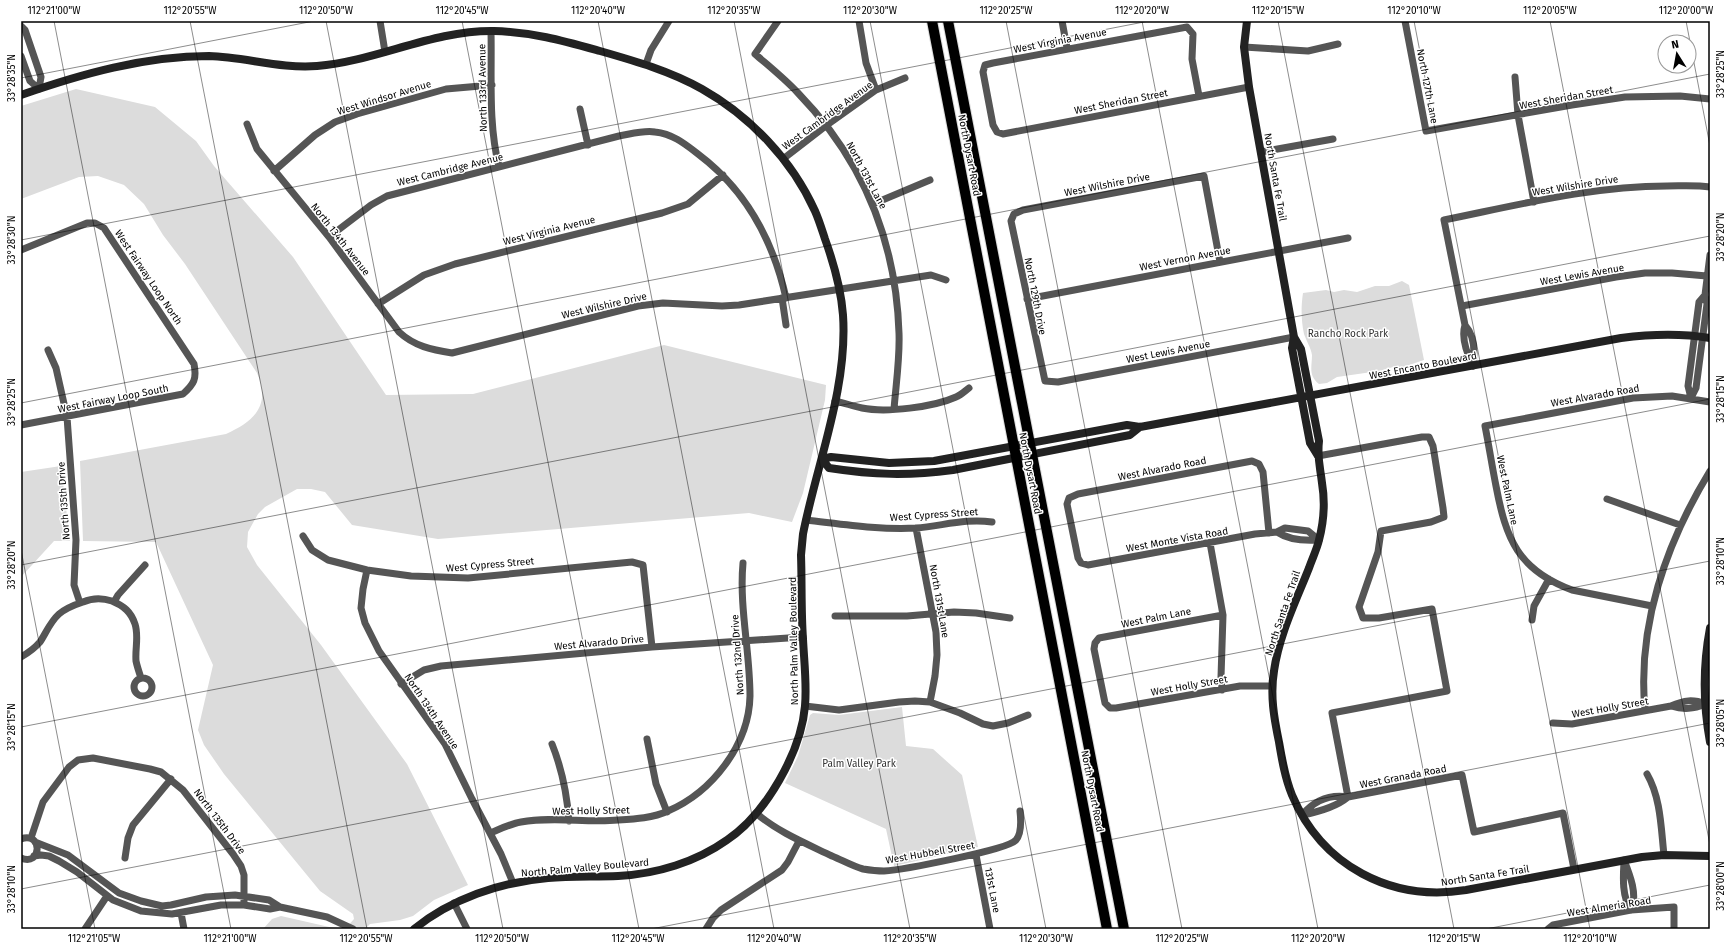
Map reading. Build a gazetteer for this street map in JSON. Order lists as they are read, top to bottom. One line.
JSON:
{"streets":{"main road":["North Dysart Road"],"street":["West Virginia Avenue","North 127th Lane","North 133rd Avenue","West Windsor Avenue","West Sheridan Street","West Cambridge Avenue","North 131st Lane","North Santa Fe Trail","West Wilshire Drive","North 134th Avenue","West Vernon Avenue","West Lewis Avenue","West Fairway Loop North","North 129th Drive","West Encanto Boulevard","West Alvarado Road","West Fairway Loop South","West Palm Lane","North 135th Drive","West Cypress Street","West Monte Vista Road","North Palm Valley Boulevard","West Alvarado Drive","North 132nd Drive","West Holly Street","West Granada Road","West Hubbell Street","131st Lane","West Almeria Road"]},"crossings":[["West Virginia Avenue","West Sheridan Street"],["West Virginia Avenue","West Cambridge Avenue"],["West Virginia Avenue","North 134th Avenue"],["North 127th Lane","West Sheridan Street"],["North 133rd Avenue","West Windsor Avenue"],["North 133rd Avenue","West Cambridge Avenue"],["North 133rd Avenue","North Palm Valley Boulevard"],["West Windsor Avenue","North 134th Avenue"],["West Sheridan Street","North Santa Fe Trail"],["West Cambridge Avenue","North 131st Lane"],["West Cambridge Avenue","West Wilshire Drive"],["West Cambridge Avenue","North 134th Avenue"],["West Cambridge Avenue","North Palm Valley Boulevard"],["North Dysart Road","West Encanto Boulevard"],["North 131st Lane","West Wilshire Drive"],["North 131st Lane","West Cypress Street"],["North Santa Fe Trail","West Vernon Avenue"],["North Santa Fe Trail","West Lewis Avenue"],["North Santa Fe Trail","West Encanto Boulevard"],["North Santa Fe Trail","West Monte Vista Road"],["North Santa Fe Trail","West Holly Street"],["North Santa Fe Trail","West Granada Road"],["West Wilshire Drive","North 134th Avenue"],["West Wilshire Drive","West Vernon Avenue"],["West Wilshire Drive","West Lewis Avenue"],["West Wilshire Drive","North 129th Drive"],["West Wilshire Drive","North Palm Valley Boulevard"],["North 134th Avenue","West Cypress Street"],["North 134th Avenue","North Palm Valley Boulevard"],["North 134th Avenue","West Alvarado Drive"],["North 134th Avenue","West Holly Street"],["West Vernon Avenue","North 129th Drive"],["West Lewis Avenue","North 129th Drive"],["West Fairway Loop North","West Fairway Loop South"],["West Encanto Boulevard","North Palm Valley Boulevard"],["West Alvarado Road","West Palm Lane"],["West Alvarado Road","West Monte Vista Road"],["West Fairway Loop South","North 135th Drive"],["West Palm Lane","West Holly Street"],["West Cypress Street","North Palm Valley Boulevard"],["West Cypress Street","West Alvarado Drive"],["North Palm Valley Boulevard","West Alvarado Drive"],["North Palm Valley Boulevard","West Hubbell Street"],["West Alvarado Drive","North 132nd Drive"],["North 132nd Drive","West Holly Street"],["West Hubbell Street","131st Lane"]],"parks":["Rancho Rock Park","Palm Valley Park"],"north":"top","coordinates":["112°21'00\"W","112°20'55\"W","112°20'50\"W","112°20'45\"W","112°20'40\"W","112°20'35\"W","112°20'30\"W","112°20'25\"W","112°20'20\"W","112°20'15\"W","112°20'10\"W","112°20'05\"W","112°20'00\"W","33°28'25\"N","33°28'35\"N","33°28'20\"N","33°28'30\"N","33°28'15\"N","33°28'10\"N","33°28'05\"N","33°28'00\"N","112°21'05\"W"]}
